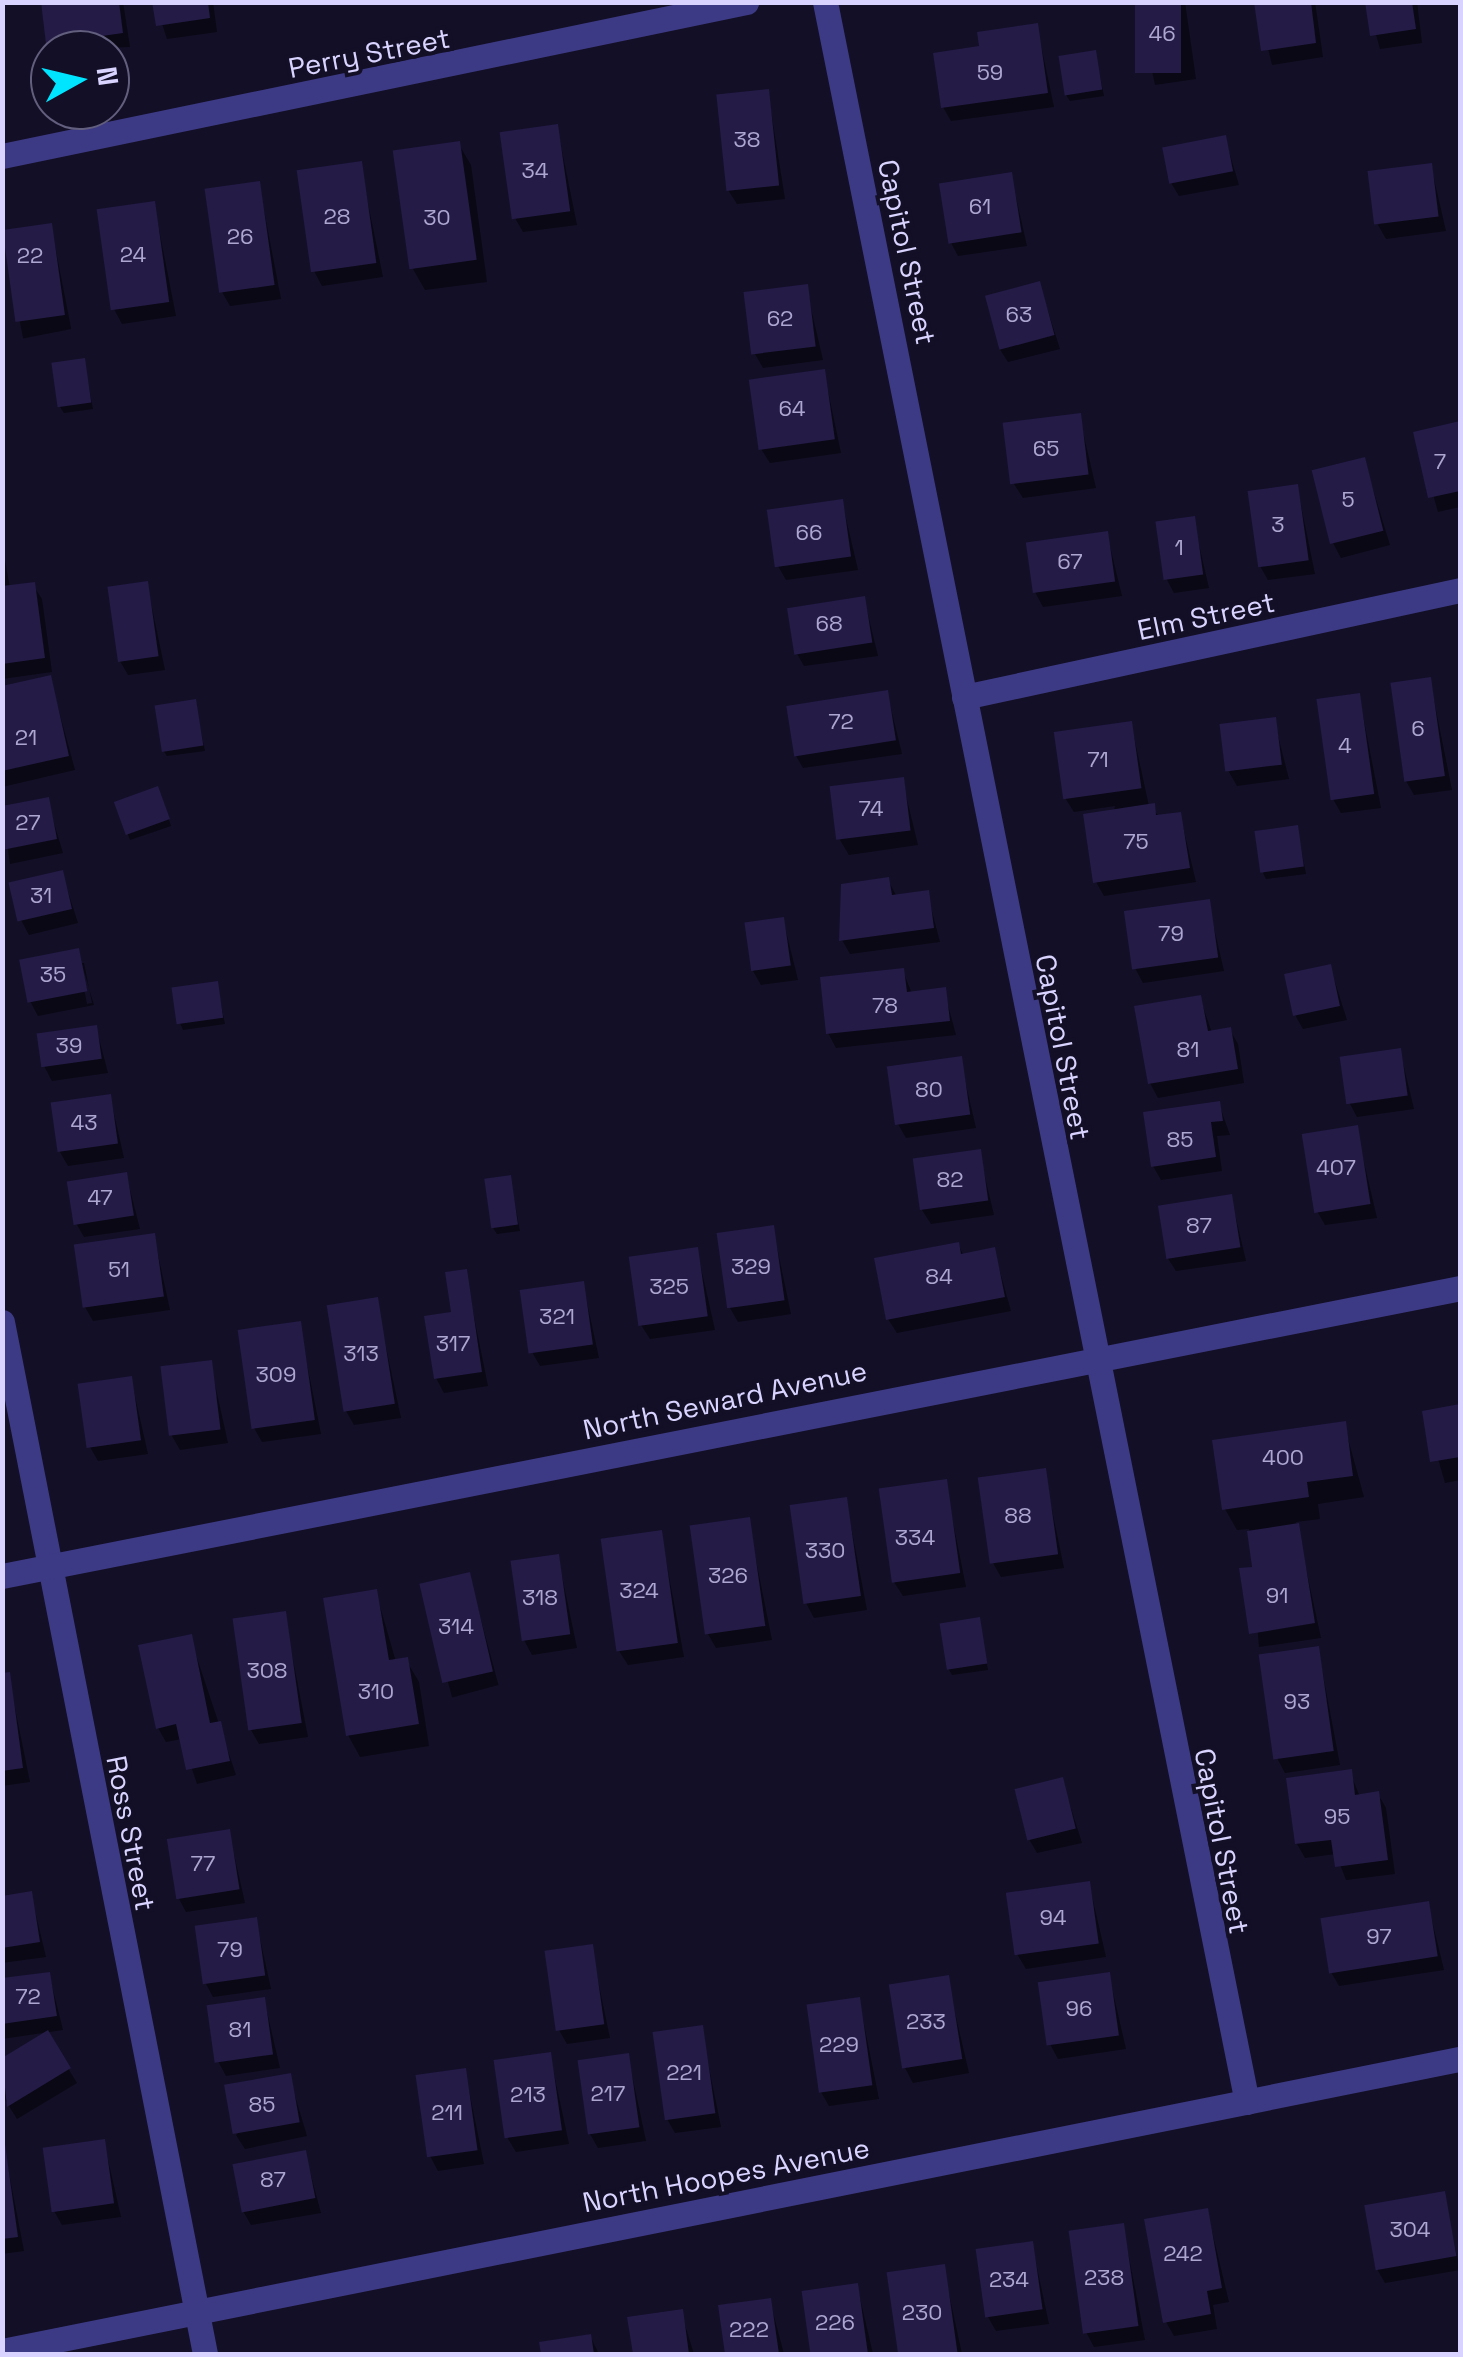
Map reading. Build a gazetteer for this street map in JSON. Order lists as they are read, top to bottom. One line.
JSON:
{"streets":{"street":["Perry Street","Capitol Street","Elm Street","North Seward Avenue","Ross Street","North Hoopes Avenue"]},"crossings":[["Capitol Street","Elm Street"],["Capitol Street","North Seward Avenue"],["Capitol Street","North Hoopes Avenue"],["North Seward Avenue","Ross Street"],["Ross Street","North Hoopes Avenue"]],"house_numbers":["46","59","38","34","61","28","30","26","24","22","63","62","64","65","7","5","3","66","1","67","68","72","6","21","4","71","74","27","75","31","79","35","78","39","81","80","43","85","407","82","47","87","329","51","84","325","321","317","313","309","400","88","334","330","326","324","91","318","314","308","310","93","95","77","94","97","79","72","96","233","81","229","221","217","213","85","211","87","304","242","238","234","230","226","222"],"north":"right"}
